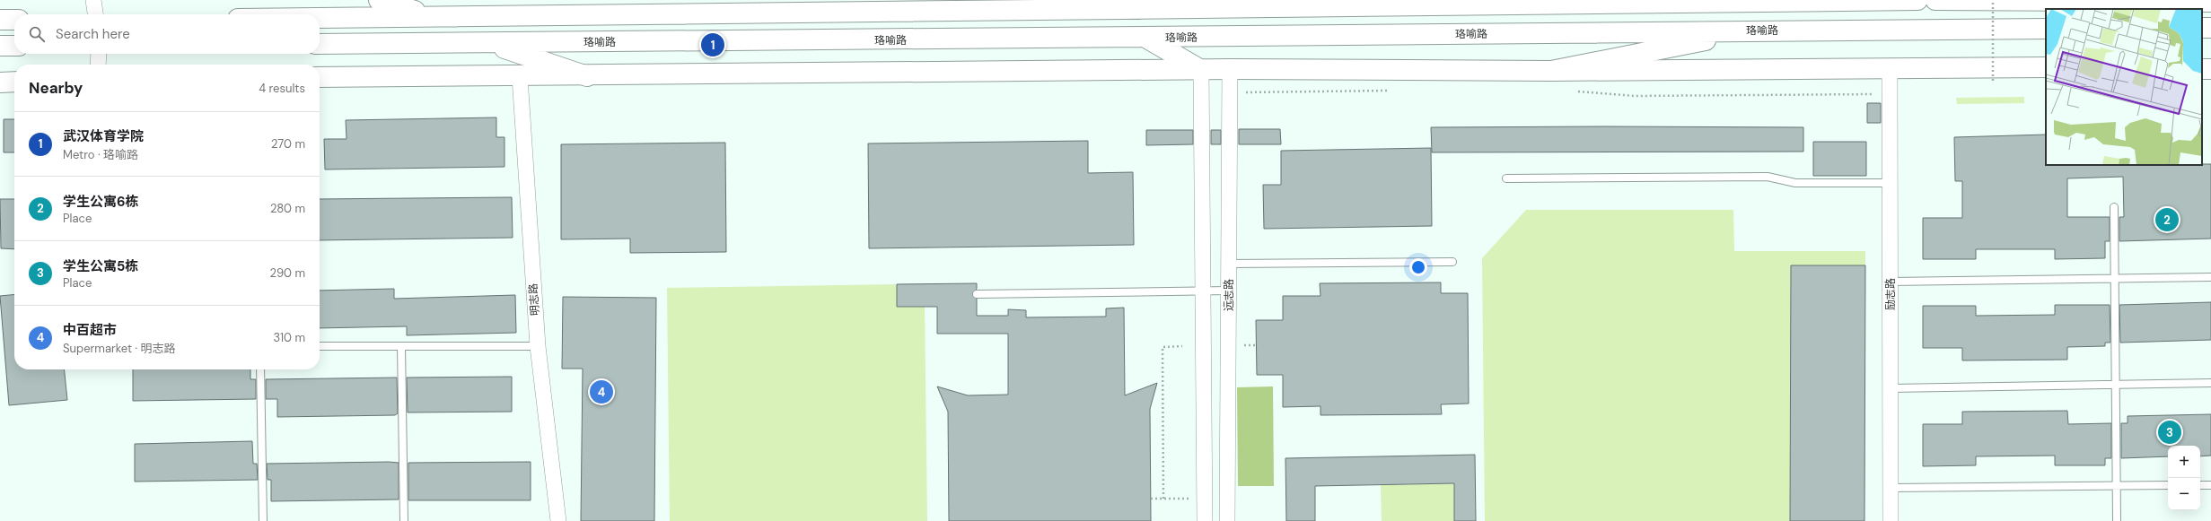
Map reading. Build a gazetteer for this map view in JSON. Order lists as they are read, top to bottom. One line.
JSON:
{"streets":{"main road":["珞喻路"],"street":["励志路","远志路","明志路"]},"page":{"search":"Search here","pins":["1","2","4","3"],"heading":["Nearby","4 results"],"list":[{"mark":"1","name":"武汉体育学院","note":"Metro · 珞喻路","value":"270 m"},{"mark":"2","name":"学生公寓6栋","note":"Place","value":"280 m"},{"mark":"3","name":"学生公寓5栋","note":"Place","value":"290 m"},{"mark":"4","name":"中百超市","note":"Supermarket · 明志路","value":"310 m"}],"map_buttons":["+","−"]}}
